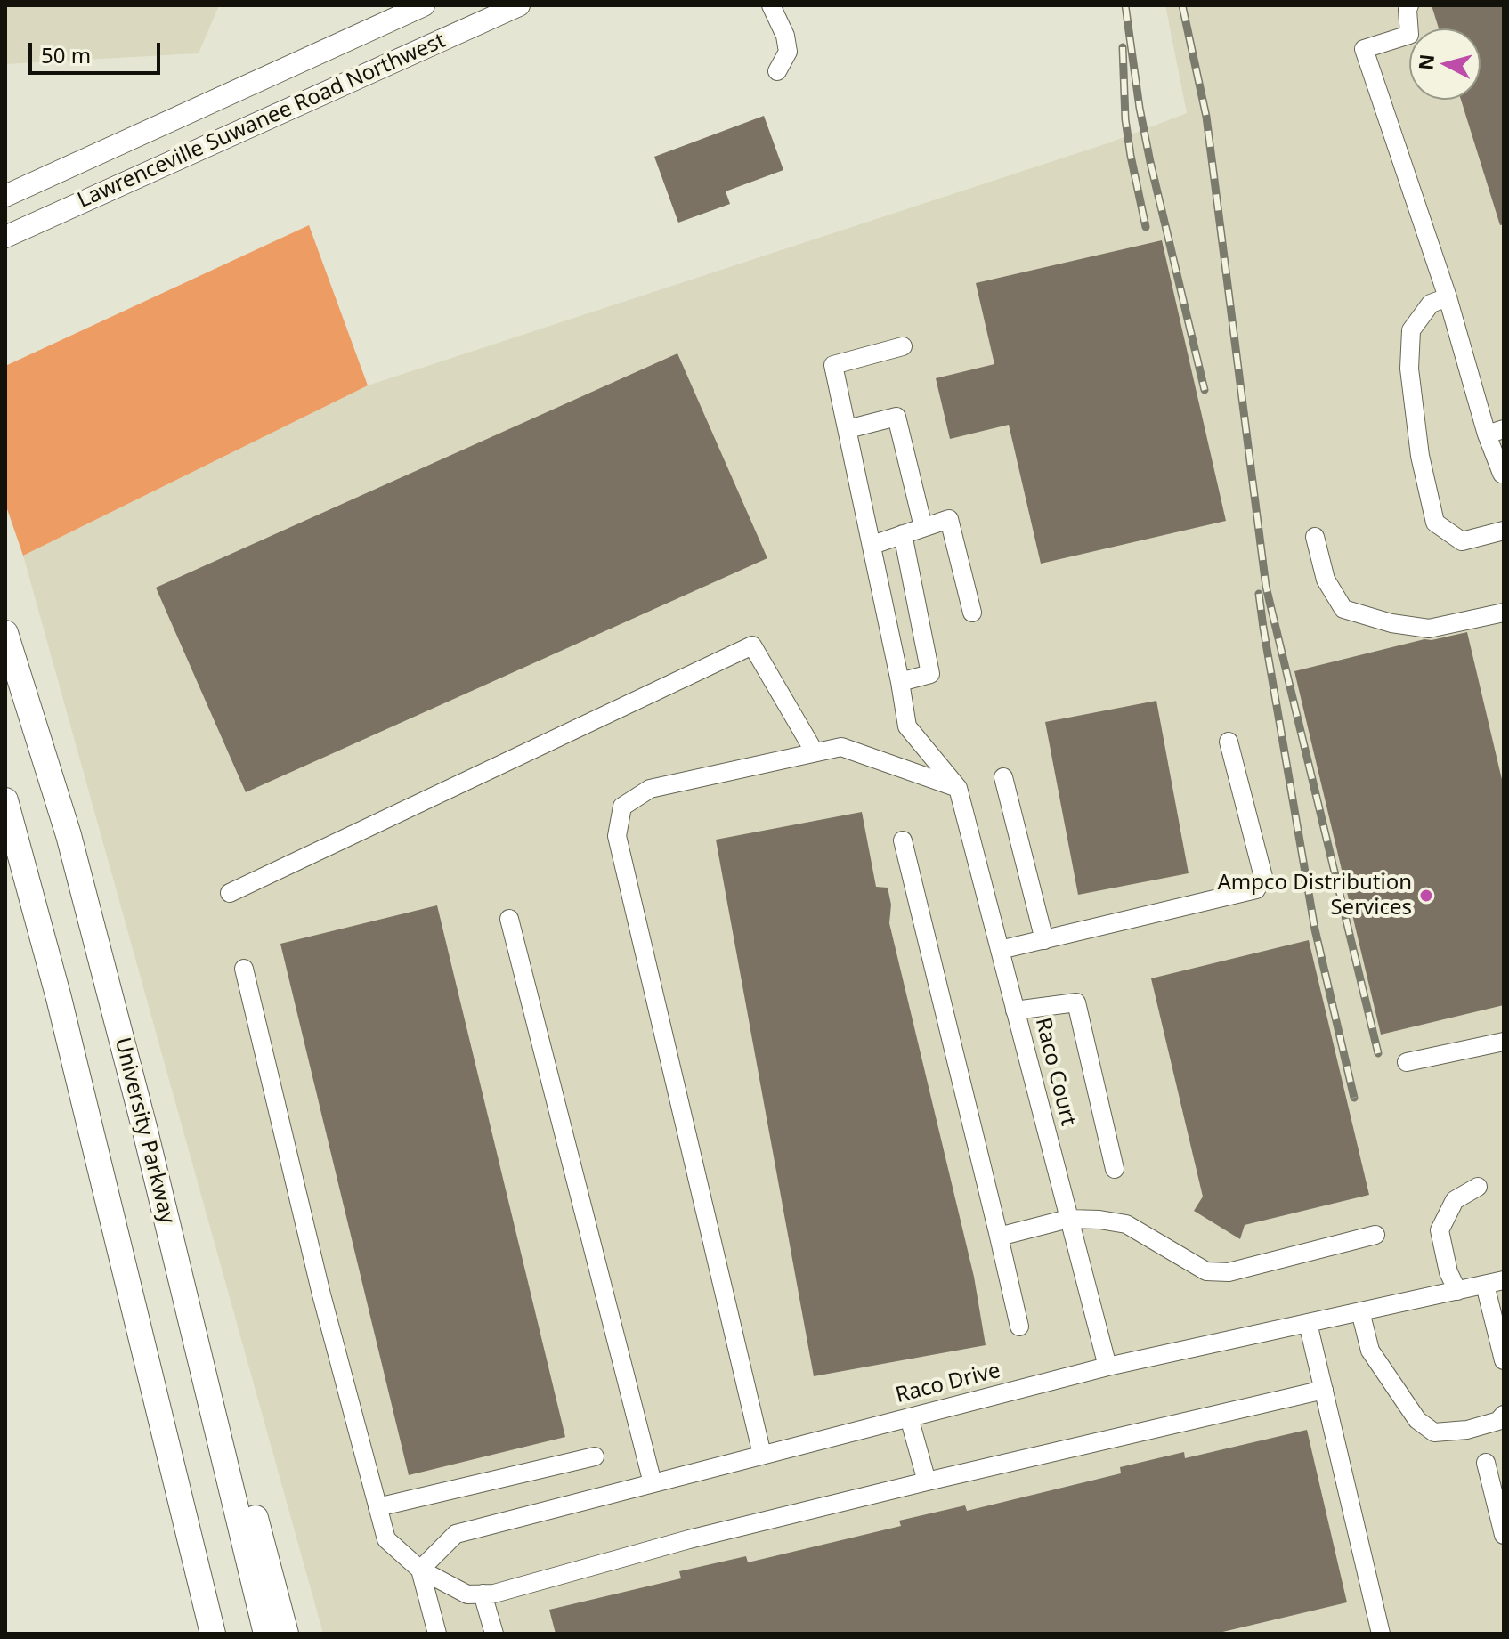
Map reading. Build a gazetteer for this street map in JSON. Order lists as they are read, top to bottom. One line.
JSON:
{"streets":{"highway":["University Parkway"],"main road":["Lawrenceville Suwanee Road Northwest"],"street":["Raco Court","Raco Drive"]},"crossings":[["Raco Court","Raco Drive"]],"places":["Ampco Distribution Services"],"scale_bar":"50 m","north":"left"}
